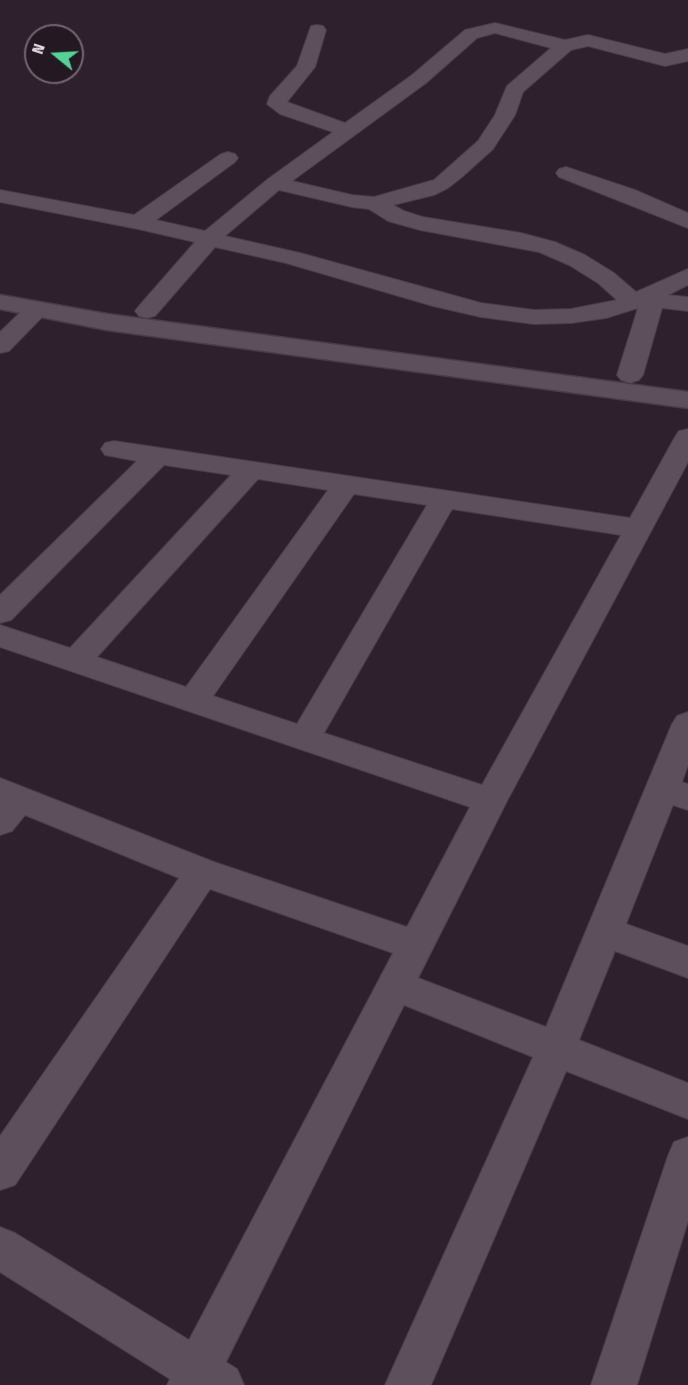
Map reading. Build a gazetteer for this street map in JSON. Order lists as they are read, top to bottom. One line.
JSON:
{"north":"left"}
